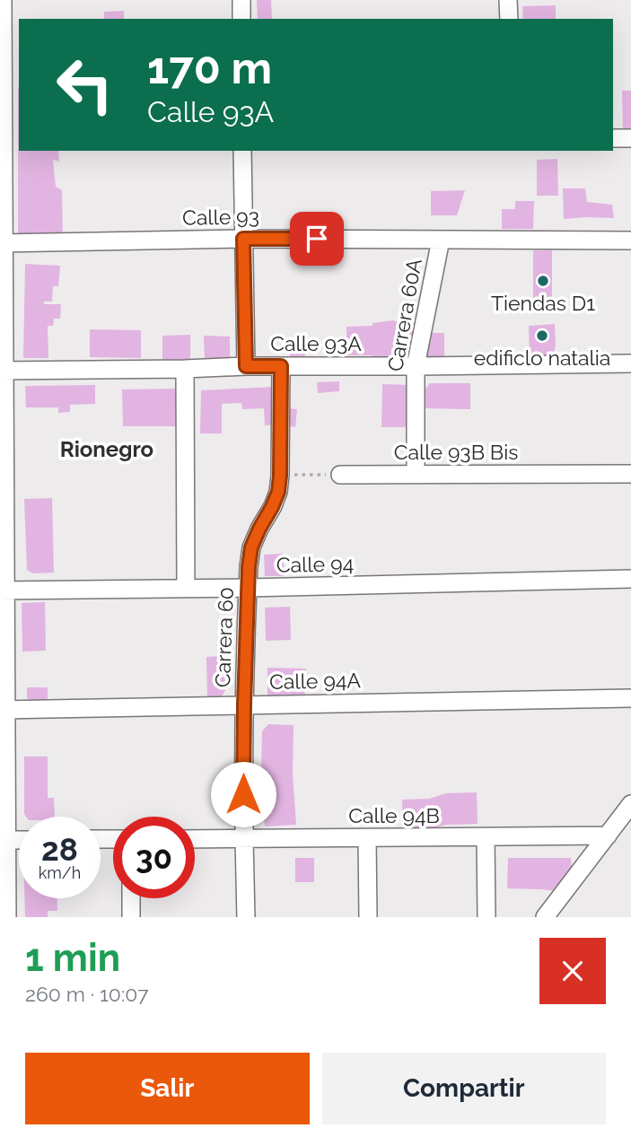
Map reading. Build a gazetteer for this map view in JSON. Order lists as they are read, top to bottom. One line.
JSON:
{"streets":{"street":["Calle 93","Carrera 60A","Calle 93A","Calle 93B Bis","Calle 94","Carrera 60","Calle 94A","Calle 94B"]},"crossings":[["Calle 93","Carrera 60A"],["Carrera 60A","Calle 93A"],["Carrera 60A","Calle 93B Bis"],["Calle 93A","Carrera 60"],["Calle 94","Carrera 60"],["Carrera 60","Calle 94A"],["Carrera 60","Calle 94B"]],"districts":["Rionegro"],"places":["Tiendas D1","edificlo natalia"],"page":{"turn":["170 m","Calle 93A"],"speed":"28 km/h","limit":"30","heading":["1 min","260 m · 10:07"],"buttons":["Salir","Compartir"]}}
